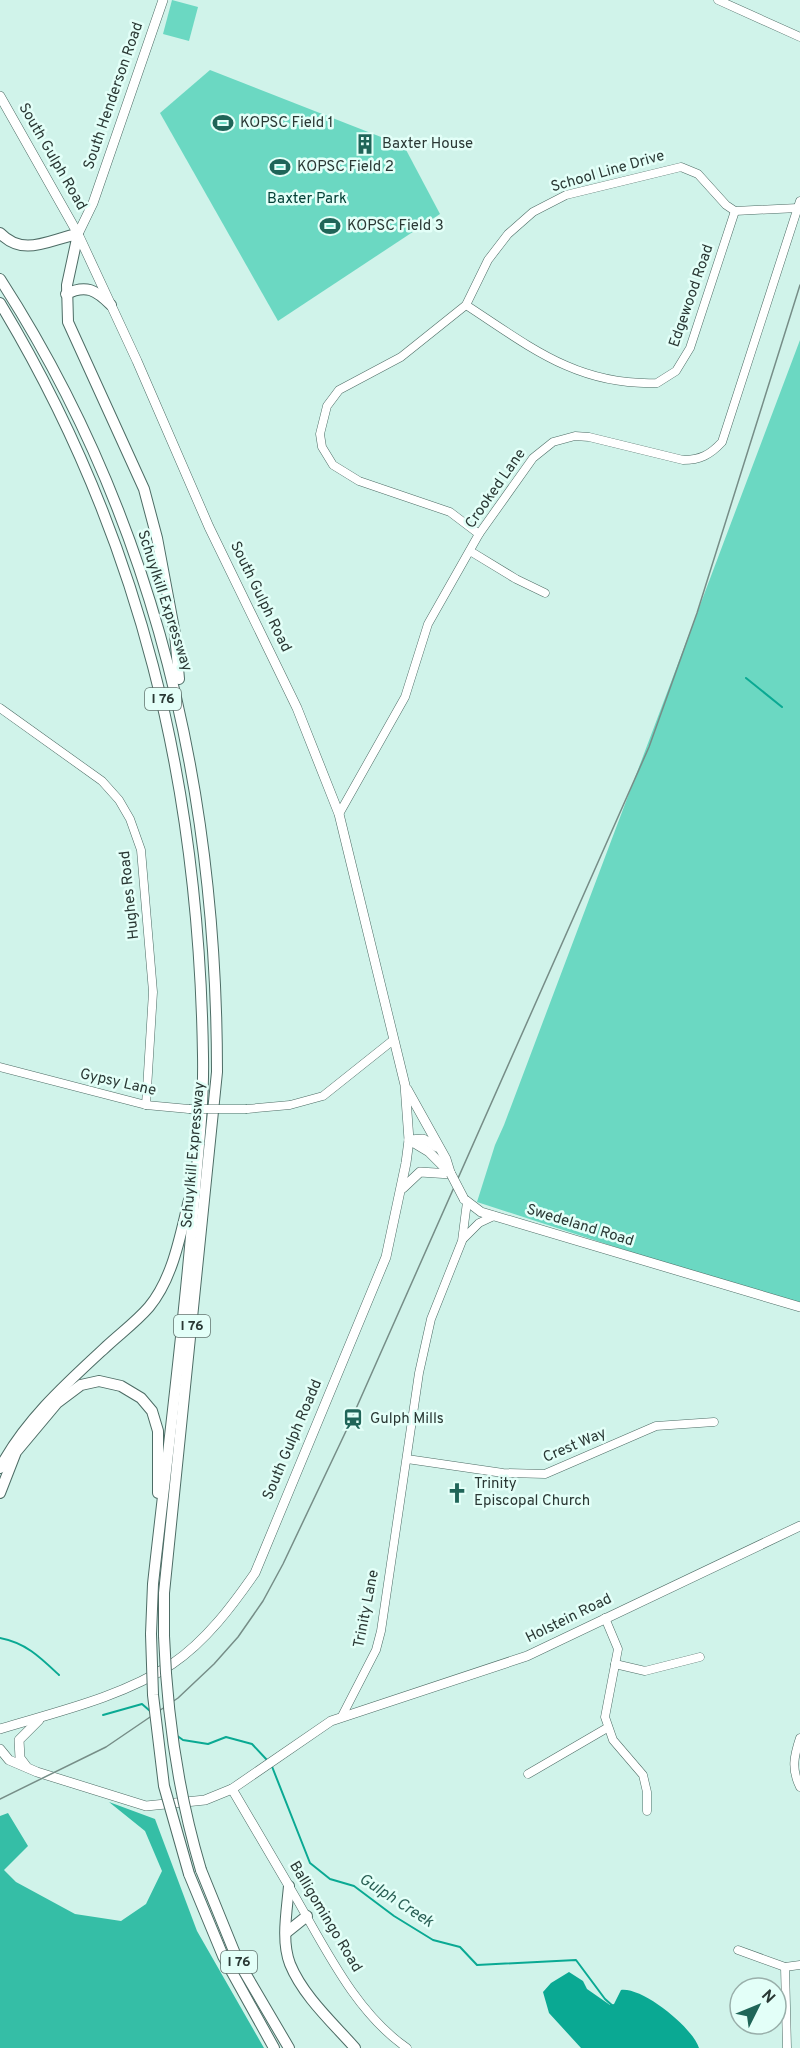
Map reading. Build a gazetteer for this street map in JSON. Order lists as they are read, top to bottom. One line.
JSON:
{"streets":{"highway":["Schuylkill Expressway","I 76"],"main road":["South Henderson Road","South Gulph Road","Swedeland Road","South Gulph Roadd","Holstein Road","Balligomingo Road"],"street":["School Line Drive","Edgewood Road","Crooked Lane","Hughes Road","Gypsy Lane","Crest Way","Trinity Lane"]},"crossings":[["South Henderson Road","South Gulph Road"],["South Gulph Road","Crooked Lane"],["South Gulph Road","Gypsy Lane"],["South Gulph Road","South Gulph Roadd"],["School Line Drive","Edgewood Road"],["School Line Drive","Crooked Lane"],["Hughes Road","Gypsy Lane"],["Swedeland Road","Trinity Lane"],["Crest Way","Trinity Lane"],["Trinity Lane","Holstein Road"]],"water":["Gulph Creek"],"parks":["Baxter Park"],"places":{"sports":["KOPSC Field 1","KOPSC Field 2","KOPSC Field 3"],"building":["Baxter House"],"station":["Gulph Mills"],"church":["Trinity Episcopal Church"]},"north":"top right"}
